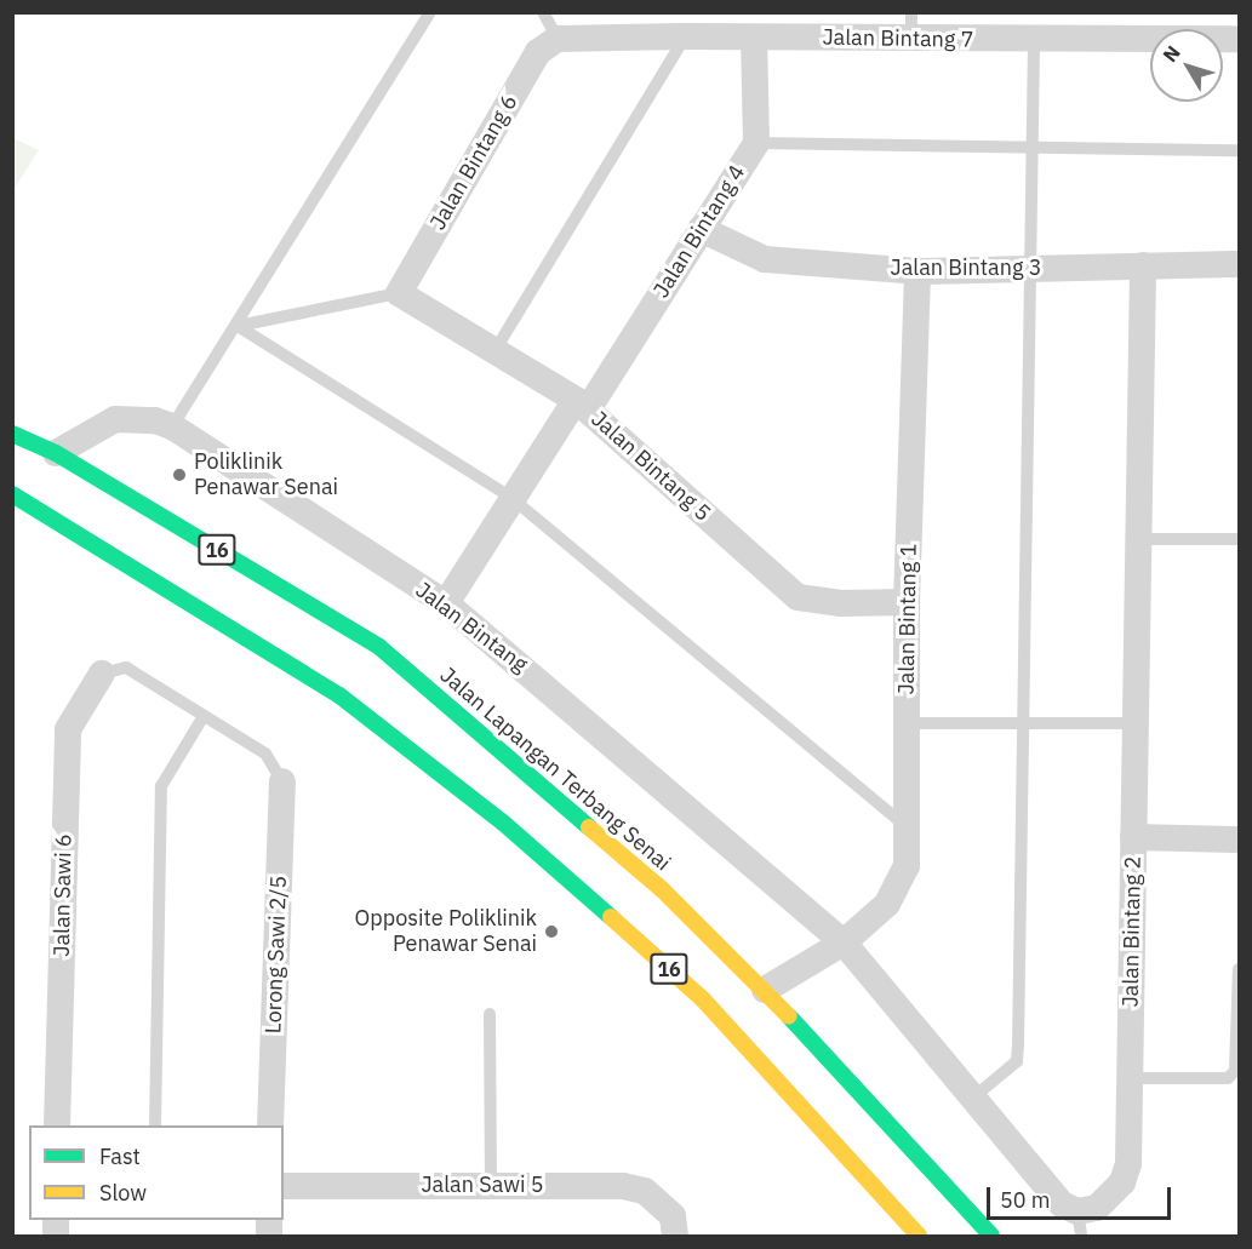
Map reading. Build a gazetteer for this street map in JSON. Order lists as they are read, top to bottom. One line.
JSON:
{"streets":{"highway":["16","Jalan Lapangan Terbang Senai"],"street":["Jalan Bintang 7","Jalan Bintang 6","Jalan Bintang 4","Jalan Bintang 3","Jalan Bintang 5","Jalan Bintang 1","Jalan Bintang","Jalan Sawi 6","Jalan Bintang 2","Lorong Sawi 2/5","Jalan Sawi 5"]},"crossings":[["Jalan Bintang 7","Jalan Bintang 6"],["Jalan Bintang 7","Jalan Bintang 4"],["Jalan Bintang 6","Jalan Bintang 5"],["Jalan Bintang 4","Jalan Bintang 3"],["Jalan Bintang 4","Jalan Bintang 5"],["Jalan Bintang 4","Jalan Bintang"],["Jalan Bintang 3","Jalan Bintang 1"],["Jalan Bintang 3","Jalan Bintang 2"],["Jalan Bintang 5","Jalan Bintang 1"],["Jalan Bintang 1","Jalan Bintang"],["Jalan Bintang 1","Jalan Lapangan Terbang Senai"],["Jalan Bintang 1","Jalan Bintang 2"],["Jalan Bintang","Jalan Lapangan Terbang Senai"],["Jalan Bintang","Jalan Bintang 2"]],"places":["Poliklinik Penawar Senai","Opposite Poliklinik Penawar Senai"],"legend":["Fast","Slow"],"scale_bar":"50 m","north":"top left"}
